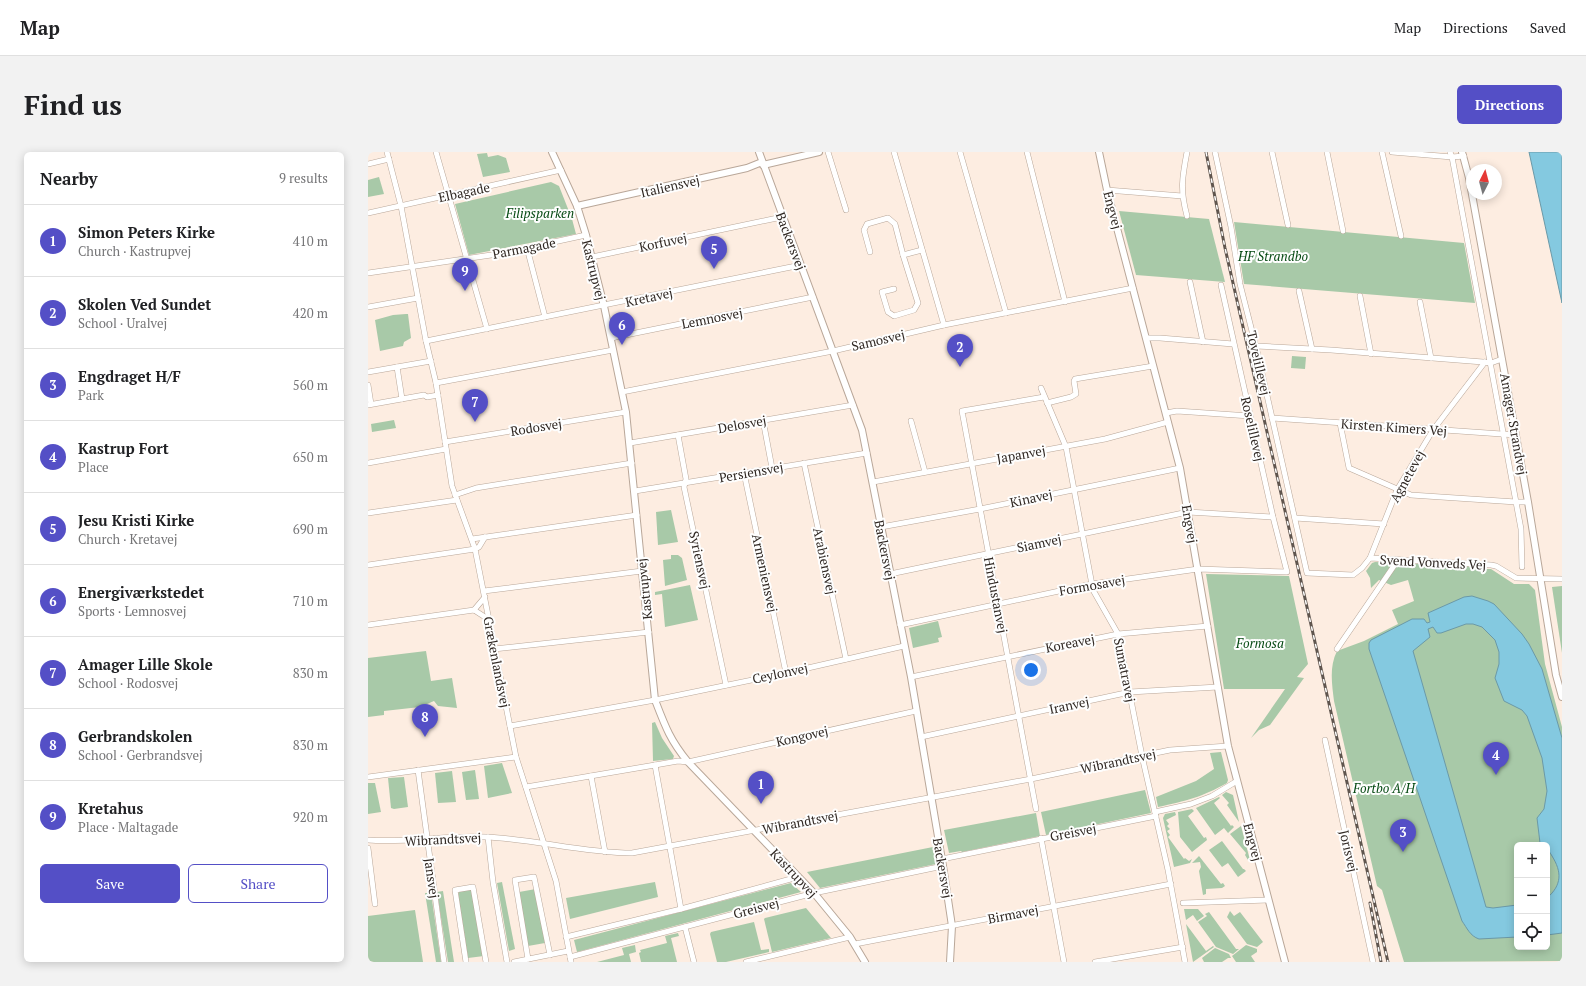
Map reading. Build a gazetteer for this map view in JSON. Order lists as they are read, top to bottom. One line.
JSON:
{"streets":{"street":["Italiensvej","Elbagade","Engvej","Backersvej","Korfuvej","Parmagade","Kastrupvej","Kretavej","Lemnosvej","Samosvej","Tovelillevej","Delosvej","Amager Strandvej","Rodosvej","Kirsten Kimers Vej","Roselillevej","Japanvej","Persiensvej","Agnetevej","Kinavej","Siamvej","Syriensvej","Arabiensvej","Svend Vonveds Vej","Armeniensvej","Formosavej","Hindustanvej","Koreavej","Grækenlandsvej","Sumatravej","Ceylonvej","Iranvej","Kongovej","Wibrandtsvej","Greisvej","Jorisvej","Jansvej","Birmavej"]},"crossings":[["Italiensvej","Backersvej"],["Italiensvej","Kastrupvej"],["Elbagade","Kastrupvej"],["Elbagade","Grækenlandsvej"],["Engvej","Samosvej"],["Engvej","Japanvej"],["Engvej","Kinavej"],["Engvej","Siamvej"],["Engvej","Formosavej"],["Engvej","Koreavej"],["Engvej","Iranvej"],["Engvej","Wibrandtsvej"],["Engvej","Greisvej"],["Backersvej","Korfuvej"],["Backersvej","Kretavej"],["Backersvej","Lemnosvej"],["Backersvej","Samosvej"],["Backersvej","Delosvej"],["Backersvej","Japanvej"],["Backersvej","Persiensvej"],["Backersvej","Kinavej"],["Backersvej","Siamvej"],["Backersvej","Formosavej"],["Backersvej","Koreavej"],["Backersvej","Ceylonvej"],["Backersvej","Iranvej"],["Backersvej","Kongovej"],["Backersvej","Wibrandtsvej"],["Backersvej","Greisvej"],["Backersvej","Birmavej"],["Korfuvej","Kastrupvej"],["Parmagade","Kastrupvej"],["Parmagade","Grækenlandsvej"],["Kastrupvej","Kretavej"],["Kastrupvej","Lemnosvej"],["Kastrupvej","Samosvej"],["Kastrupvej","Delosvej"],["Kastrupvej","Rodosvej"],["Kastrupvej","Persiensvej"],["Kastrupvej","Ceylonvej"],["Kastrupvej","Kongovej"],["Kastrupvej","Wibrandtsvej"],["Kastrupvej","Greisvej"],["Kastrupvej","Birmavej"],["Kretavej","Grækenlandsvej"],["Tovelillevej","Kirsten Kimers Vej"],["Tovelillevej","Svend Vonveds Vej"],["Delosvej","Syriensvej"],["Amager Strandvej","Kirsten Kimers Vej"],["Amager Strandvej","Svend Vonveds Vej"],["Rodosvej","Grækenlandsvej"],["Kirsten Kimers Vej","Agnetevej"],["Roselillevej","Siamvej"],["Roselillevej","Formosavej"],["Japanvej","Hindustanvej"],["Japanvej","Sumatravej"],["Persiensvej","Syriensvej"],["Persiensvej","Arabiensvej"],["Persiensvej","Armeniensvej"],["Agnetevej","Svend Vonveds Vej"],["Kinavej","Hindustanvej"],["Kinavej","Sumatravej"],["Siamvej","Hindustanvej"],["Siamvej","Sumatravej"],["Syriensvej","Ceylonvej"],["Arabiensvej","Ceylonvej"],["Armeniensvej","Ceylonvej"],["Formosavej","Hindustanvej"],["Formosavej","Sumatravej"],["Hindustanvej","Koreavej"],["Hindustanvej","Sumatravej"],["Hindustanvej","Iranvej"],["Hindustanvej","Wibrandtsvej"],["Koreavej","Sumatravej"],["Grækenlandsvej","Ceylonvej"],["Grækenlandsvej","Kongovej"],["Grækenlandsvej","Wibrandtsvej"],["Grækenlandsvej","Greisvej"],["Sumatravej","Iranvej"],["Sumatravej","Wibrandtsvej"],["Sumatravej","Greisvej"],["Sumatravej","Birmavej"],["Wibrandtsvej","Jansvej"]],"parks":["Filipsparken","HF Strandbo","Formosa","Fortbo A/H"],"north":"top","page":{"header":"Map","nav":["Map","Directions","Saved"],"buttons":["Directions",["Save","Share"]],"title":"Find us","heading":["Nearby","9 results"],"list":[{"mark":"1","name":"Simon Peters Kirke","note":"Church · Kastrupvej","value":"410 m"},{"mark":"2","name":"Skolen Ved Sundet","note":"School · Uralvej","value":"420 m"},{"mark":"3","name":"Engdraget H/F","note":"Park","value":"560 m"},{"mark":"4","name":"Kastrup Fort","note":"Place","value":"650 m"},{"mark":"5","name":"Jesu Kristi Kirke","note":"Church · Kretavej","value":"690 m"},{"mark":"6","name":"Energiværkstedet","note":"Sports · Lemnosvej","value":"710 m"},{"mark":"7","name":"Amager Lille Skole","note":"School · Rodosvej","value":"830 m"},{"mark":"8","name":"Gerbrandskolen","note":"School · Gerbrandsvej","value":"830 m"},{"mark":"9","name":"Kretahus","note":"Place · Maltagade","value":"920 m"}],"pins":["5","9","6","2","7","8","4","1","3"],"map_buttons":["+","−"]}}
